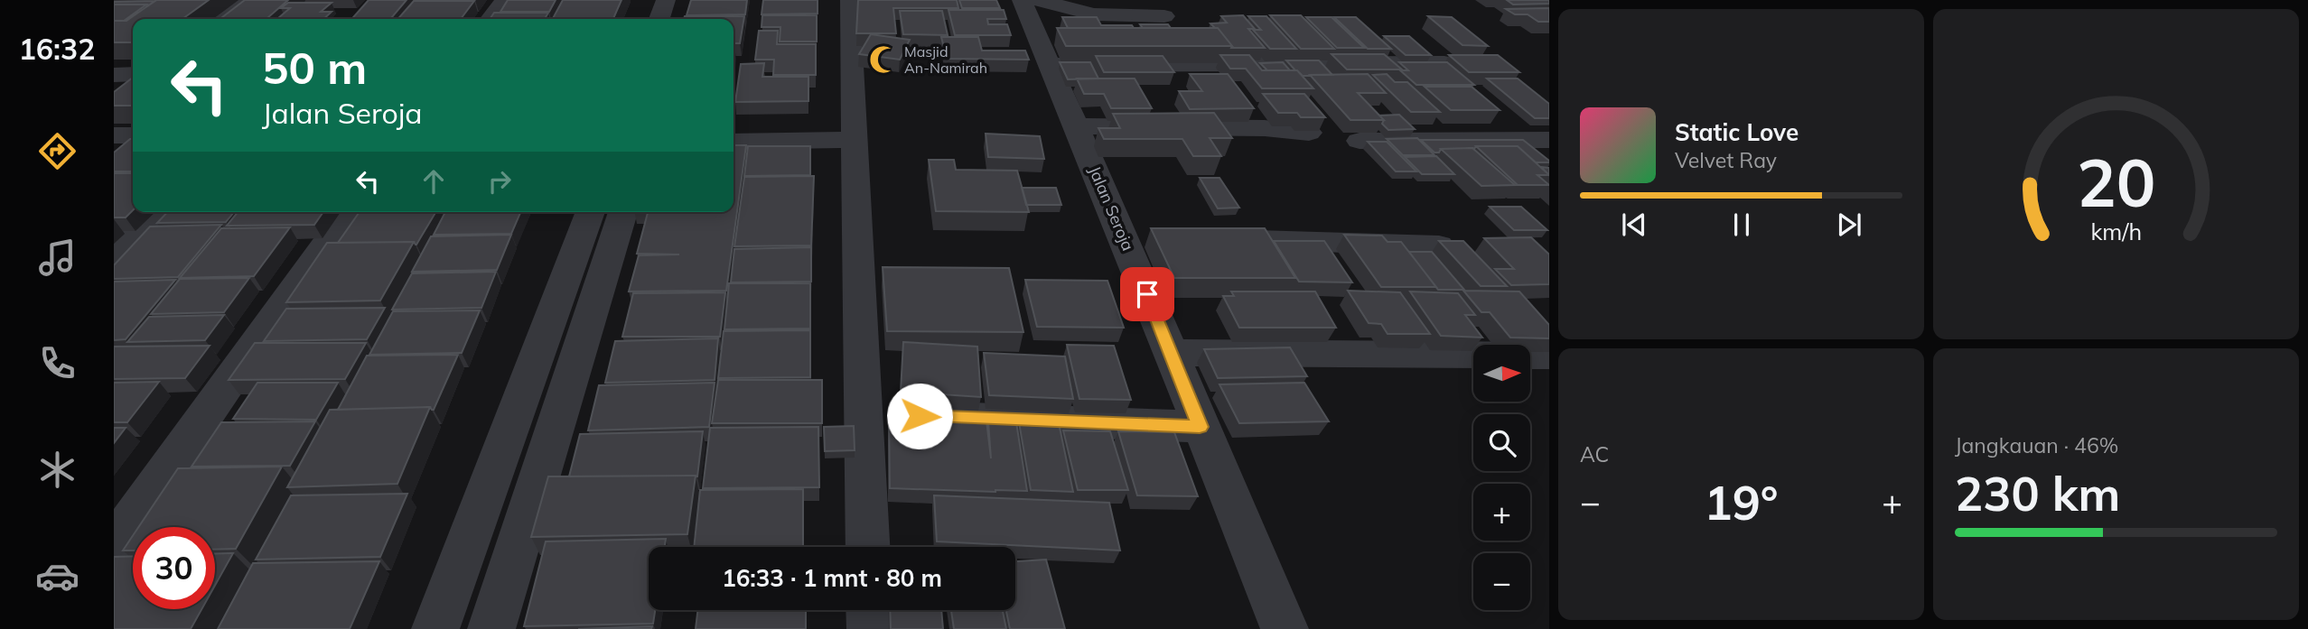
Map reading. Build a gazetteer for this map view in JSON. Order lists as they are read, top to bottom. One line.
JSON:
{"streets":{"street":["Jalan Seroja"]},"places":{"mosque":["Masjid An-Namirah"]},"north":"right","page":{"tabs":"16:32","turn":["50 m","Jalan Seroja"],"song":["Static Love","Velvet Ray"],"map_buttons":["+","−"],"tile":["AC",["Jangkauan · 46%","230 km"]],"heat":["−","19°","+"],"limit":"30","trip":"16:33 · 1 mnt · 80 m","gauge":["20","km/h"]}}
